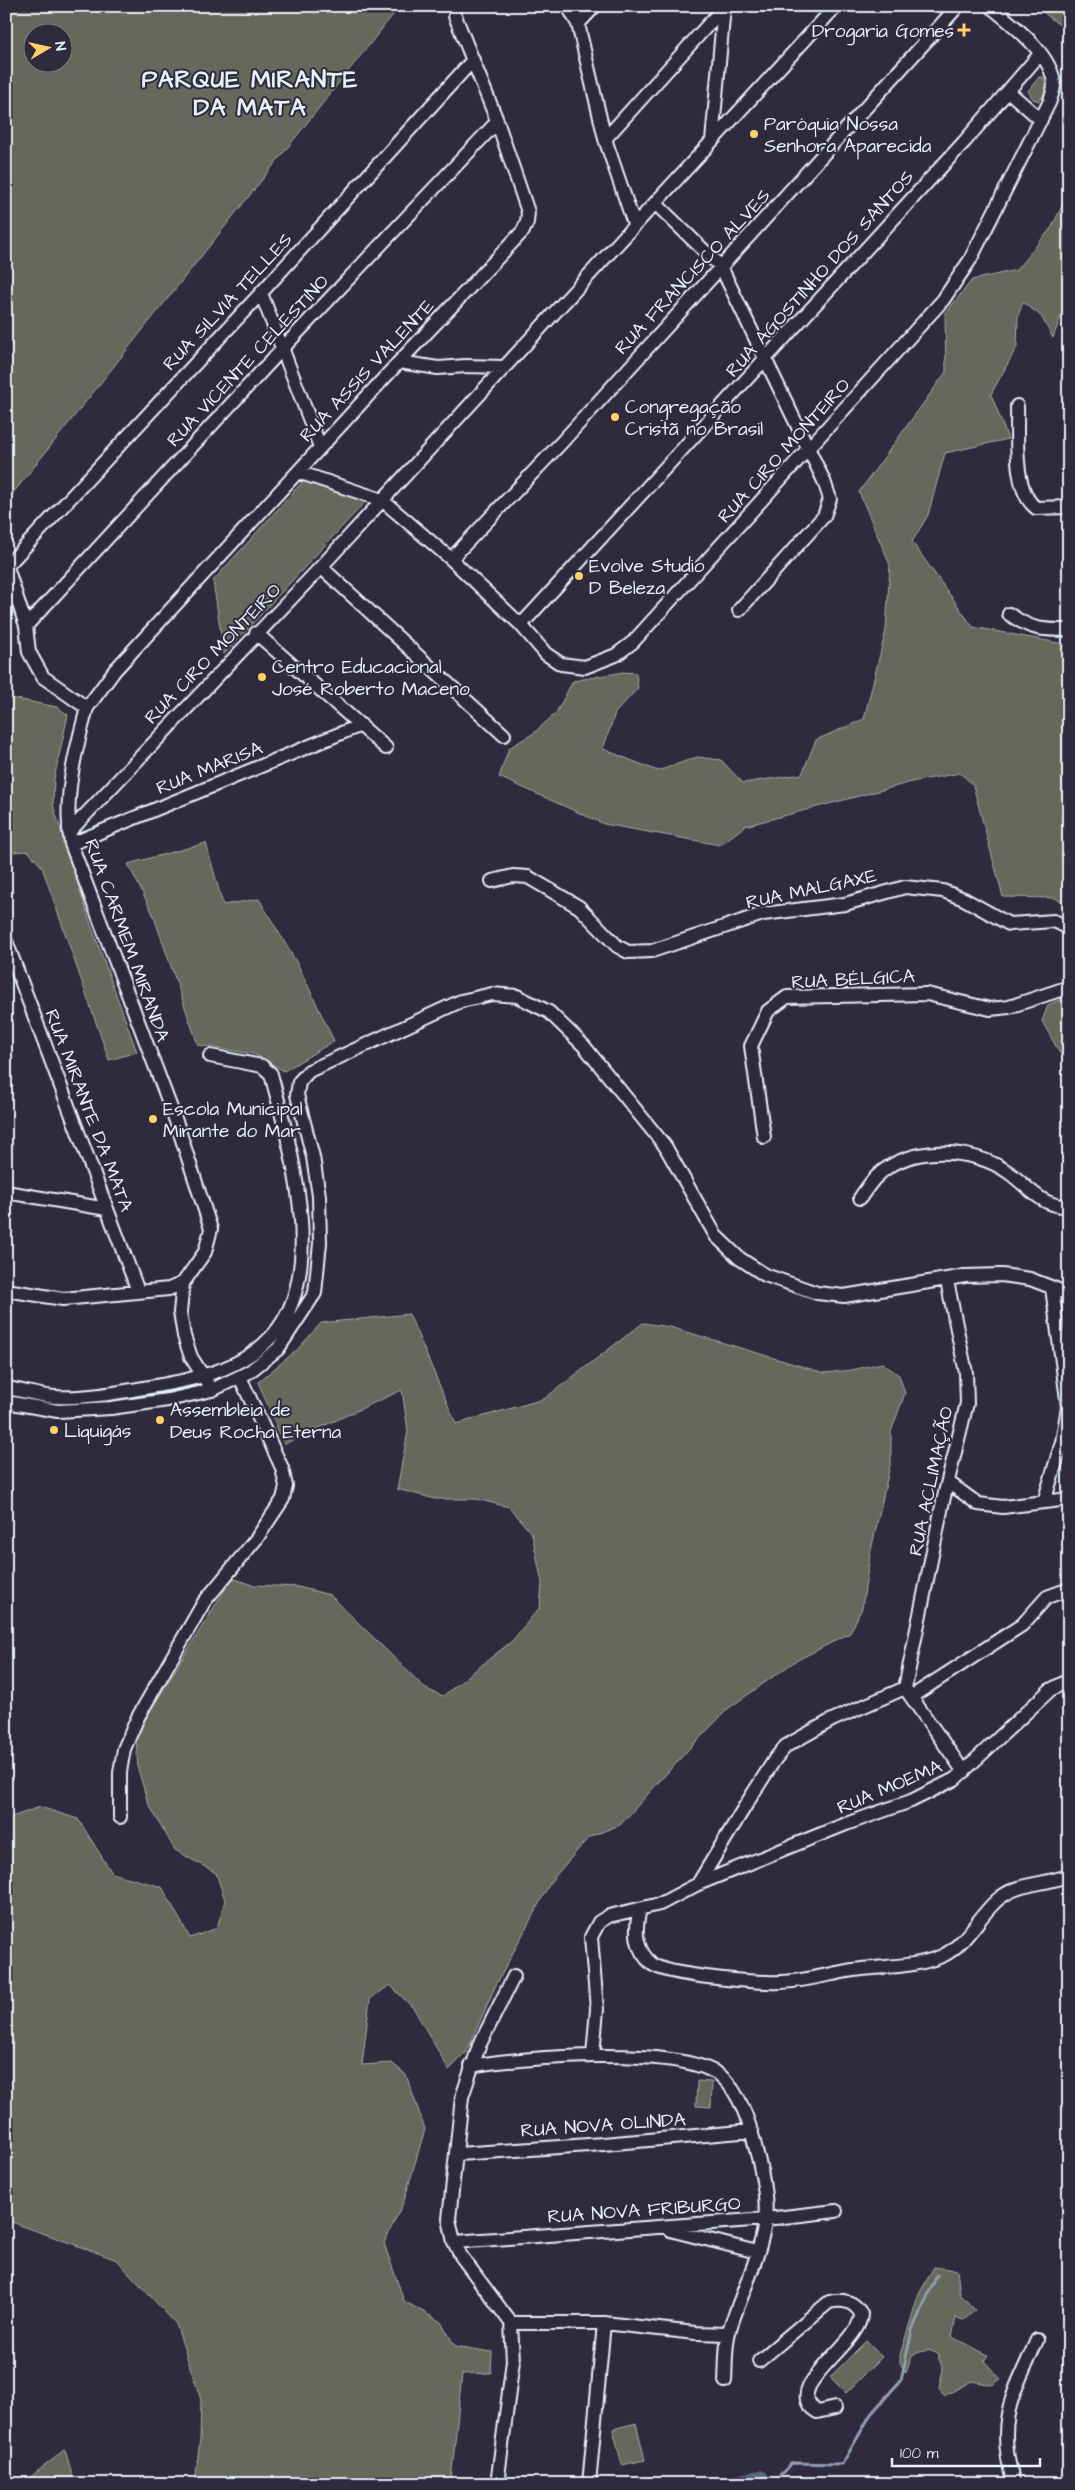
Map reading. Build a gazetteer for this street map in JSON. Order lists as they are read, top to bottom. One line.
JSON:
{"streets":{"street":["RUA FRANCISCO ALVES","RUA AGOSTINHO DOS SANTOS","RUA SILVIA TELLES","RUA VICENTE CELESTINO","RUA ASSIS VALENTE","RUA CIRO MONTEIRO","RUA MARISA","RUA MALGAXE","RUA CARMEM MIRANDA","RUA BÉLGICA","RUA MIRANTE DA MATA","RUA ACLIMAÇÃO","RUA MOEMA","RUA NOVA OLINDA","RUA NOVA FRIBURGO"]},"crossings":[["RUA FRANCISCO ALVES","RUA CIRO MONTEIRO"],["RUA AGOSTINHO DOS SANTOS","RUA CIRO MONTEIRO"],["RUA SILVIA TELLES","RUA ASSIS VALENTE"],["RUA VICENTE CELESTINO","RUA ASSIS VALENTE"],["RUA ASSIS VALENTE","RUA CARMEM MIRANDA"],["RUA CIRO MONTEIRO","RUA MARISA"],["RUA CIRO MONTEIRO","RUA CARMEM MIRANDA"],["RUA MARISA","RUA CARMEM MIRANDA"]],"districts":["PARQUE MIRANTE DA MATA"],"places":{"health":["Drogaria Gomes"],"other":["Paróquia Nossa Senhora Aparecida","Congregação Cristã no Brasil","Evolve Studio D Beleza","Centro Educacional José Roberto Maceno","Escola Municipal Mirante do Mar","Assembleia de Deus Rocha Eterna","Liquigás"]},"scale_bar":"100 m","north":"right"}
